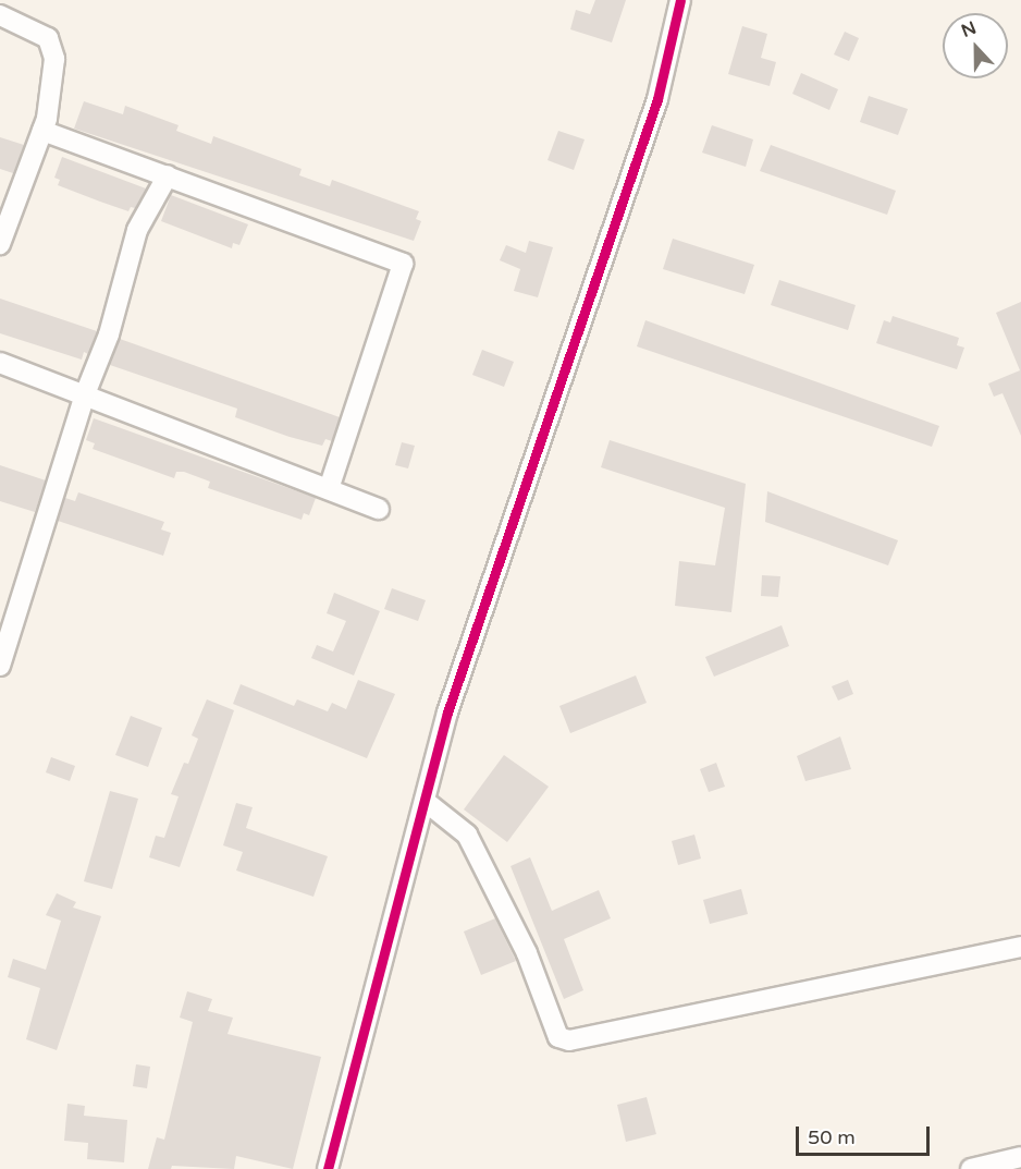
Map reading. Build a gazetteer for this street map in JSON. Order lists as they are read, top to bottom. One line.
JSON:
{"scale_bar":"50 m","north":"top"}
